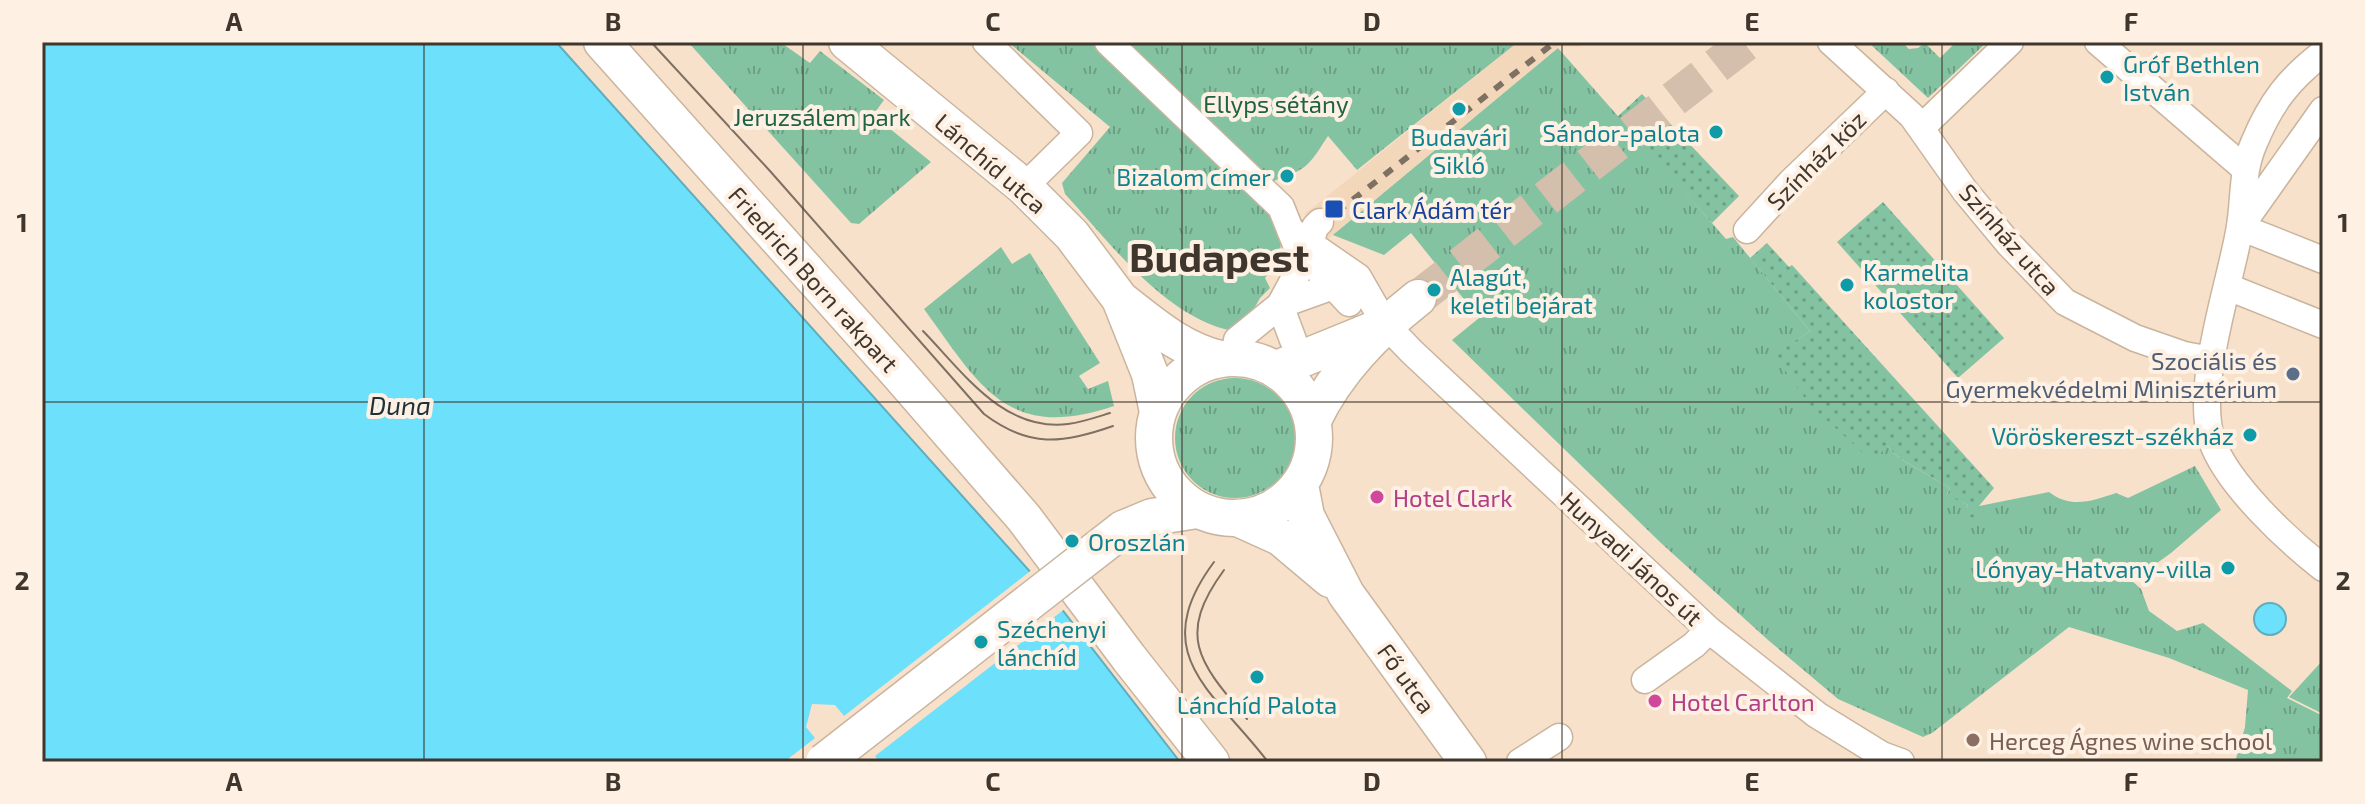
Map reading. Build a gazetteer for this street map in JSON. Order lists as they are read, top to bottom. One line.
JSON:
{"streets":{"street":["Színház köz","Lánchíd utca","Színház utca","Friedrich Born rakpart","Hunyadi János út","Fő utca"]},"crossings":[["Színház köz","Színház utca"],["Lánchíd utca","Fő utca"]],"districts":["Budapest"],"water":["Duna"],"parks":["Ellyps sétány","Jeruzsálem park"],"places":{"other":["Gróf Bethlen István","Budavári Sikló","Sándor-palota","Bizalom címer","Karmelita kolostor","Alagút, keleti bejárat","Szociális és Gyermekvédelmi Minisztérium","Vöröskereszt-székház","Hotel Clark","Oroszlán","Lónyay-Hatvany-villa","Széchenyi lánchíd","Lánchíd Palota","Hotel Carlton","Herceg Ágnes wine school"],"transit":["Clark Ádám tér"]},"grid":{"columns":["A","B","C","D","E","F"],"rows":["1","2"]}}
